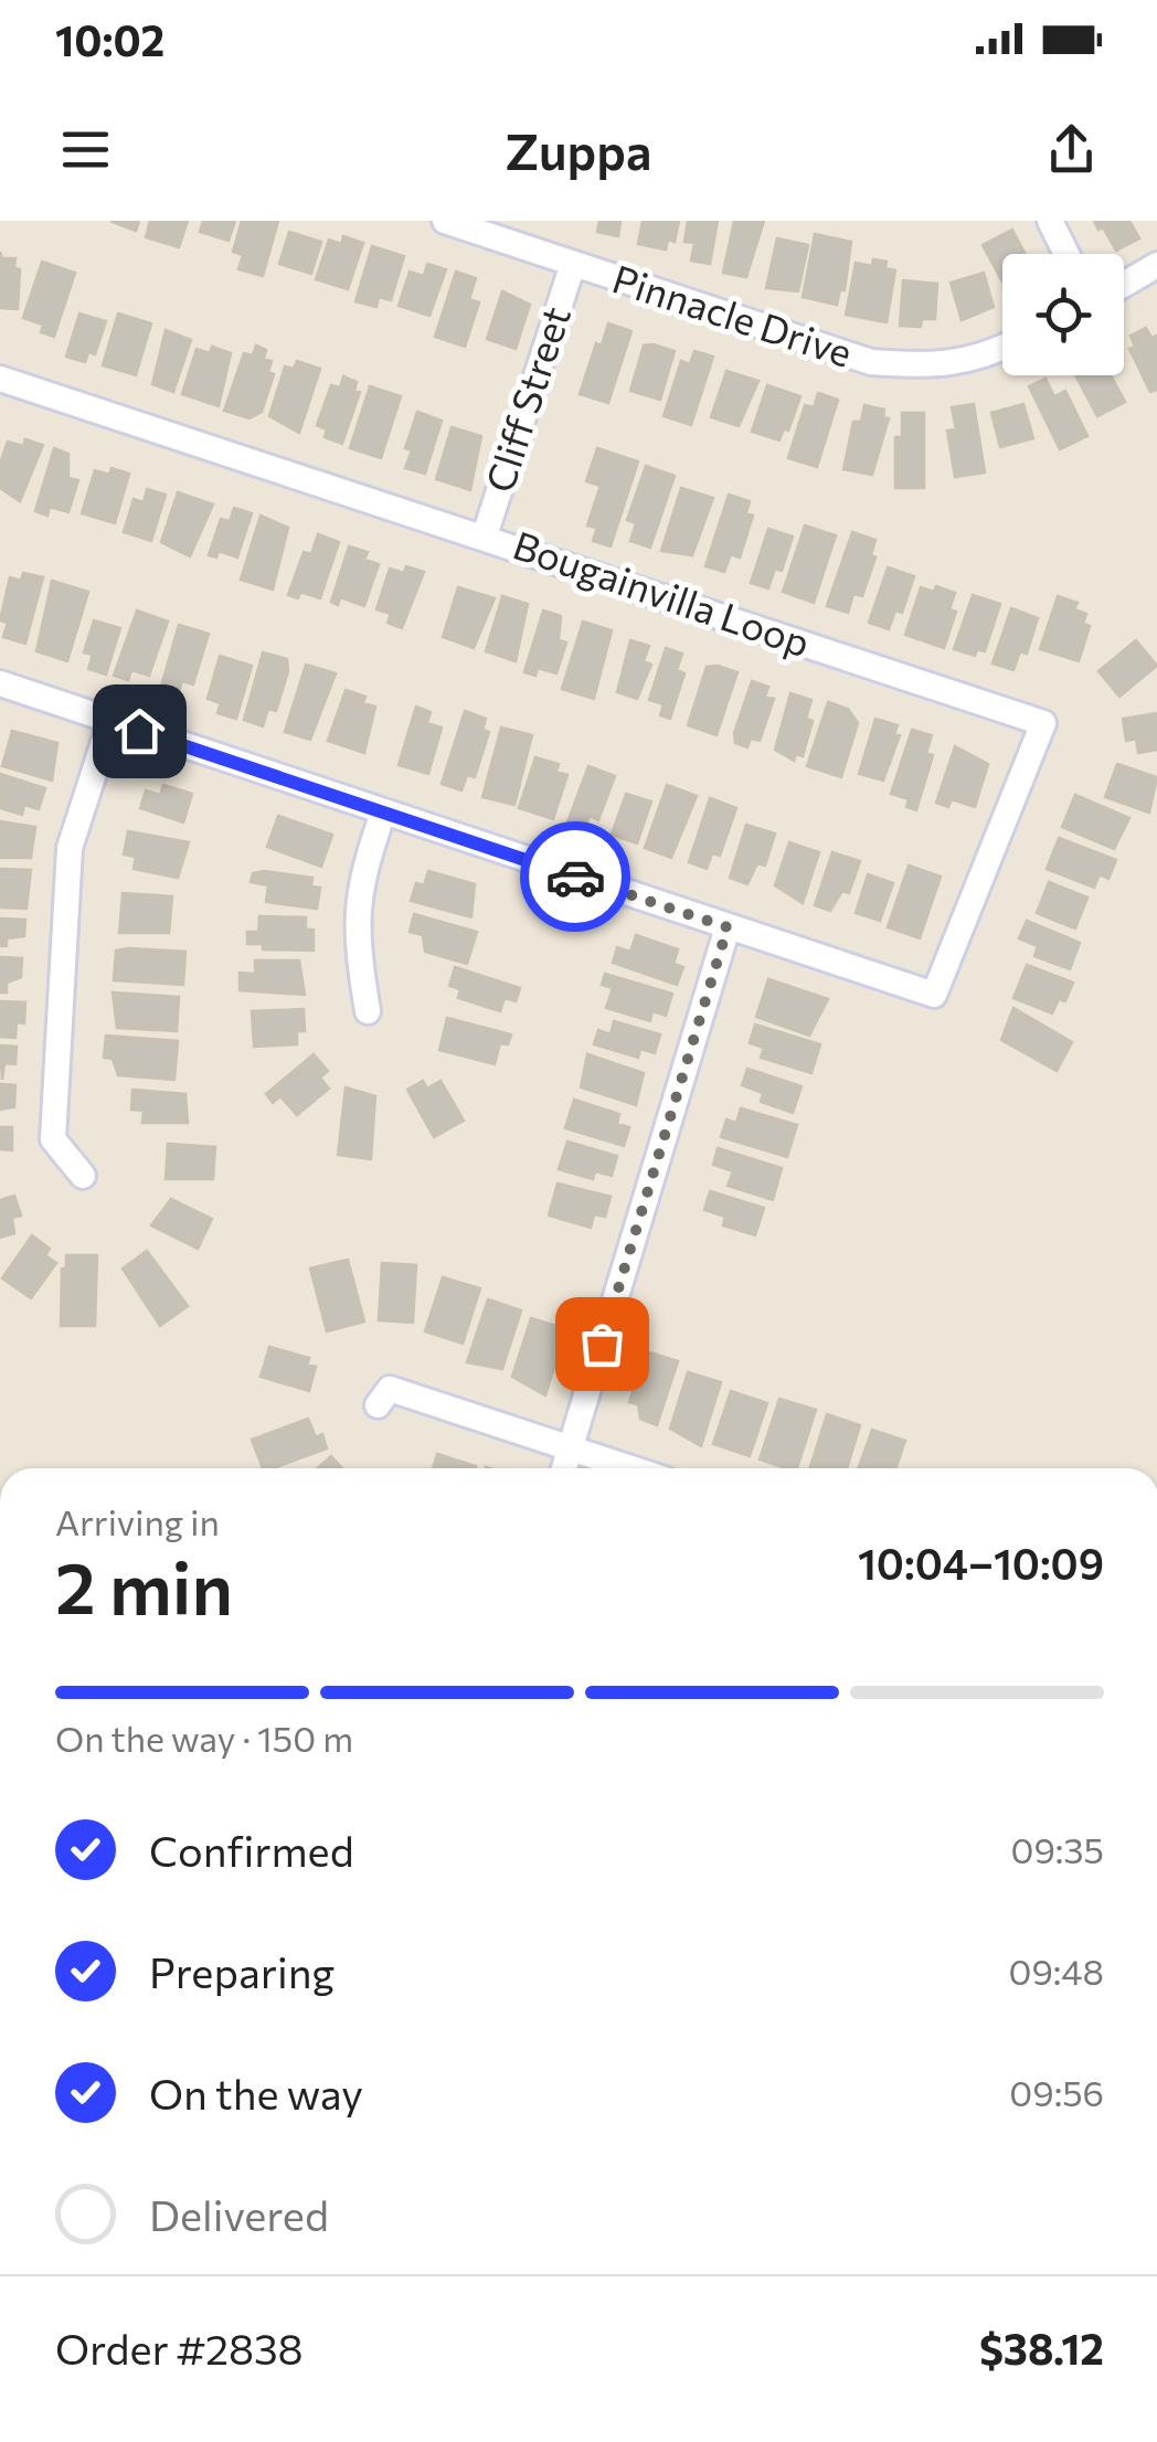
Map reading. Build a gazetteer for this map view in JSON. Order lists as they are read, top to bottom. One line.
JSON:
{"streets":{"street":["Pinnacle Drive","Cliff Street","Bougainvilla Loop"]},"crossings":[["Pinnacle Drive","Cliff Street"],["Cliff Street","Bougainvilla Loop"]],"page":{"status":"10:02","header":"Zuppa","heading":["2 min","Arriving in","10:04–10:09"],"panel":["Order #2838","$38.12"],"bar":"On the way · 150 m","list":[["Confirmed","09:35"],["Preparing","09:48"],["On the way","09:56"],"Delivered"]}}
